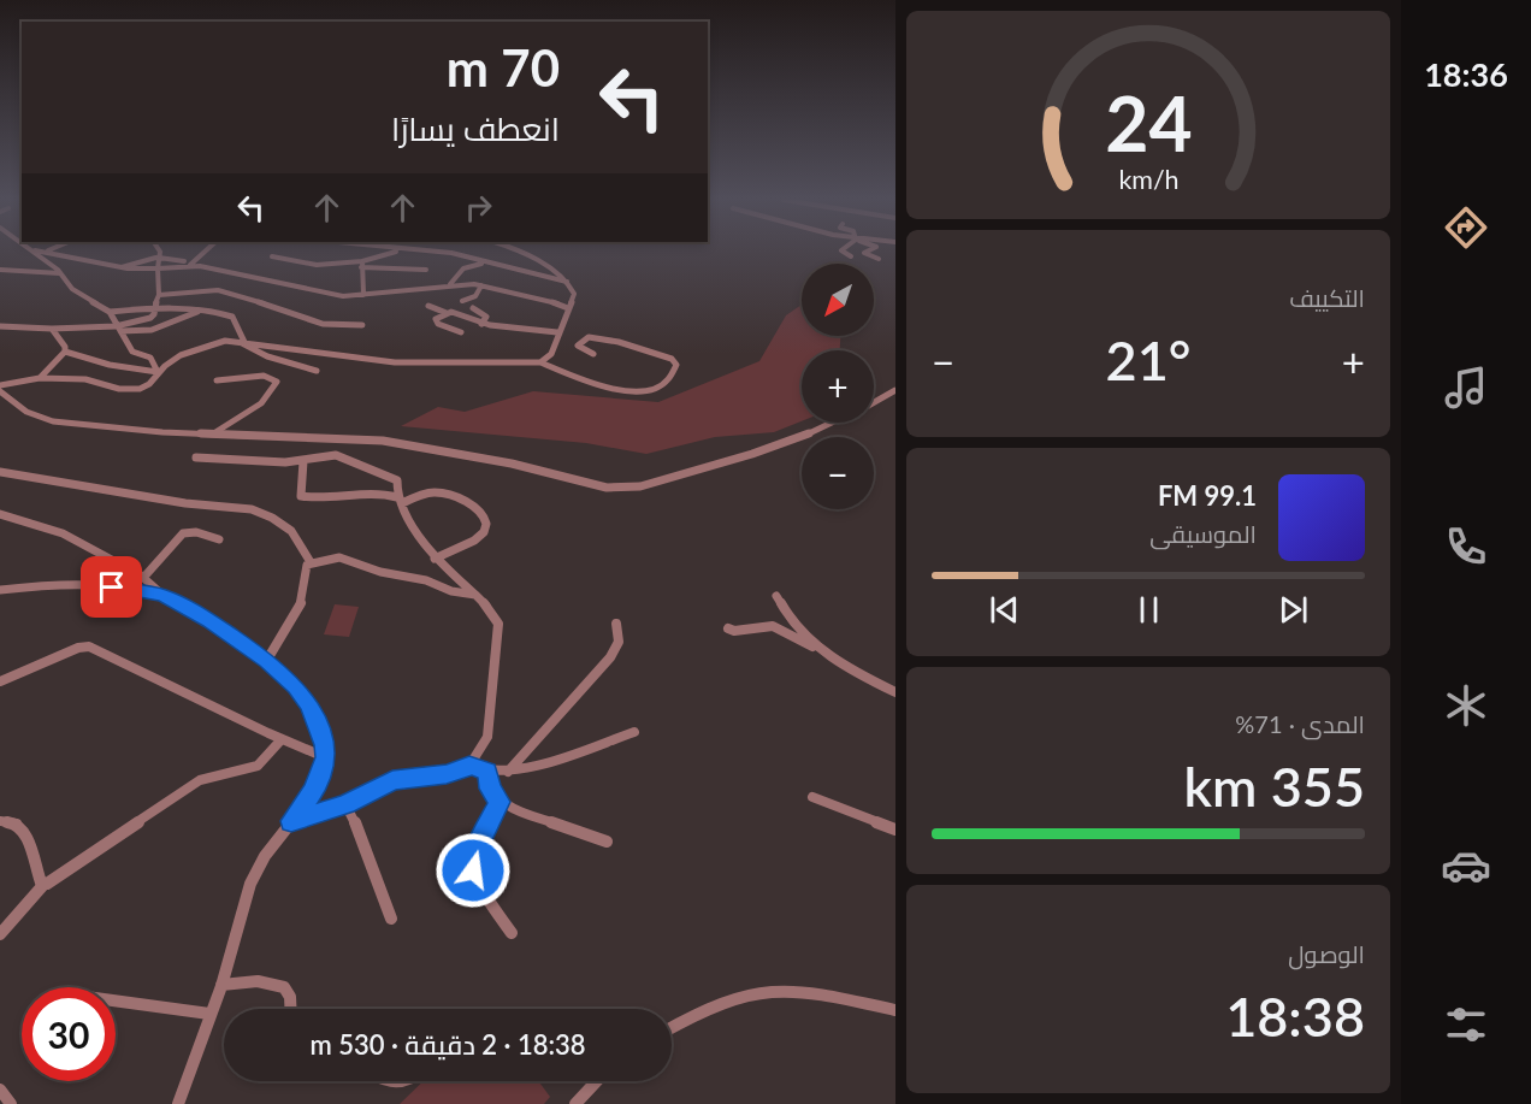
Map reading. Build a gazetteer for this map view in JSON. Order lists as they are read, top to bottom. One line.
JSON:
{"north":"bottom left","page":{"tabs":"18:36","turn":["70 m","انعطف يسارًا"],"tile":["التكييف",["المدى · 71%","355 km"],["الوصول","18:38"]],"map_buttons":["+","−"],"heat":["−","21°","+"],"song":["99.1 FM","الموسيقى"],"limit":"30","trip":"18:38 · 2 دقيقة · 530 m","gauge":["24","km/h"]}}
